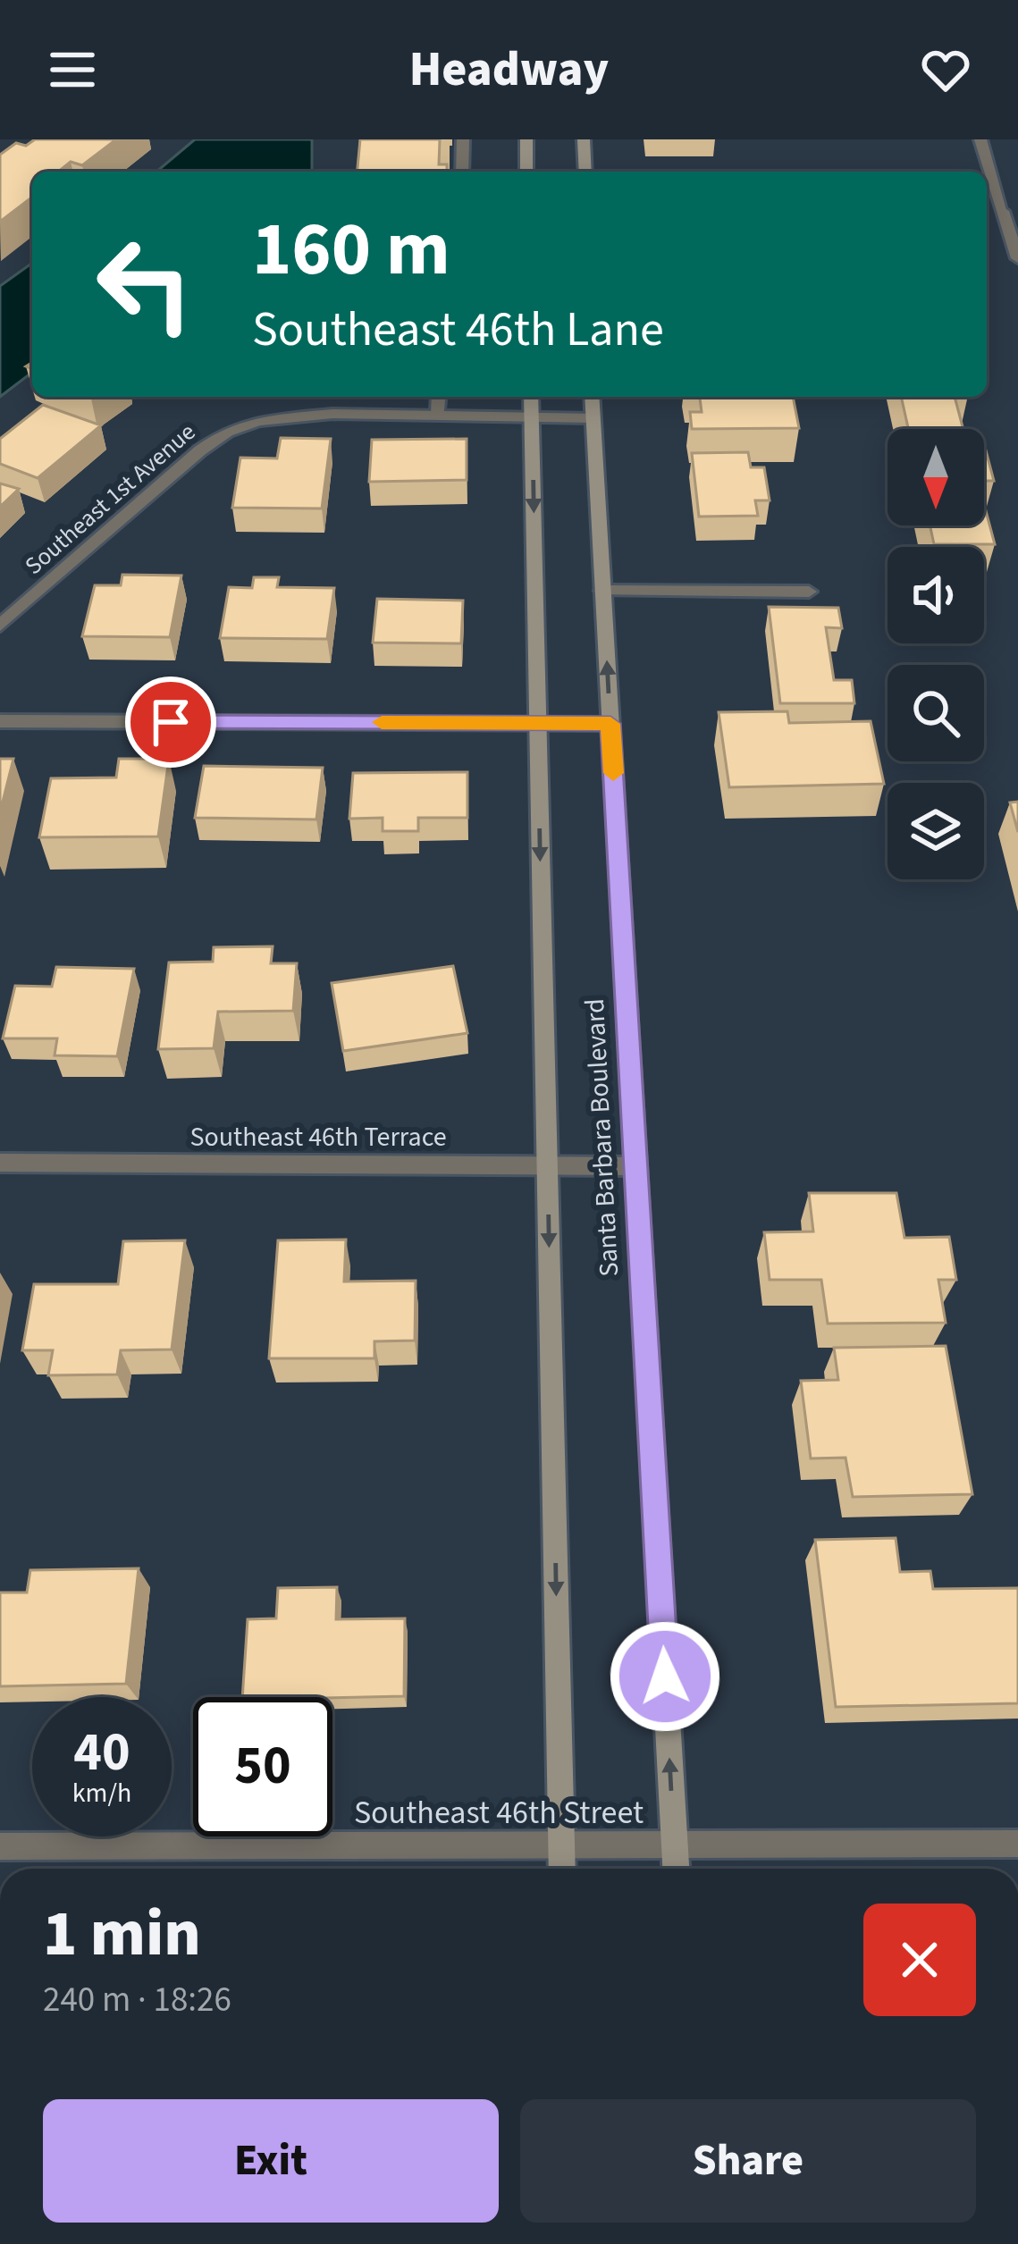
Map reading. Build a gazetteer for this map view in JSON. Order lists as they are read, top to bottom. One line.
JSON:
{"streets":{"main road":["Santa Barbara Boulevard"],"street":["Southeast 1st Avenue","Southeast 46th Terrace","Southeast 46th Street"]},"crossings":[["Southeast 46th Terrace","Santa Barbara Boulevard"],["Santa Barbara Boulevard","Southeast 46th Street"]],"north":"bottom","page":{"header":"Headway","turn":["160 m","Southeast 46th Lane"],"speed":"40 km/h","limit":"50","heading":["1 min","240 m · 18:26"],"buttons":["Exit","Share"]}}
